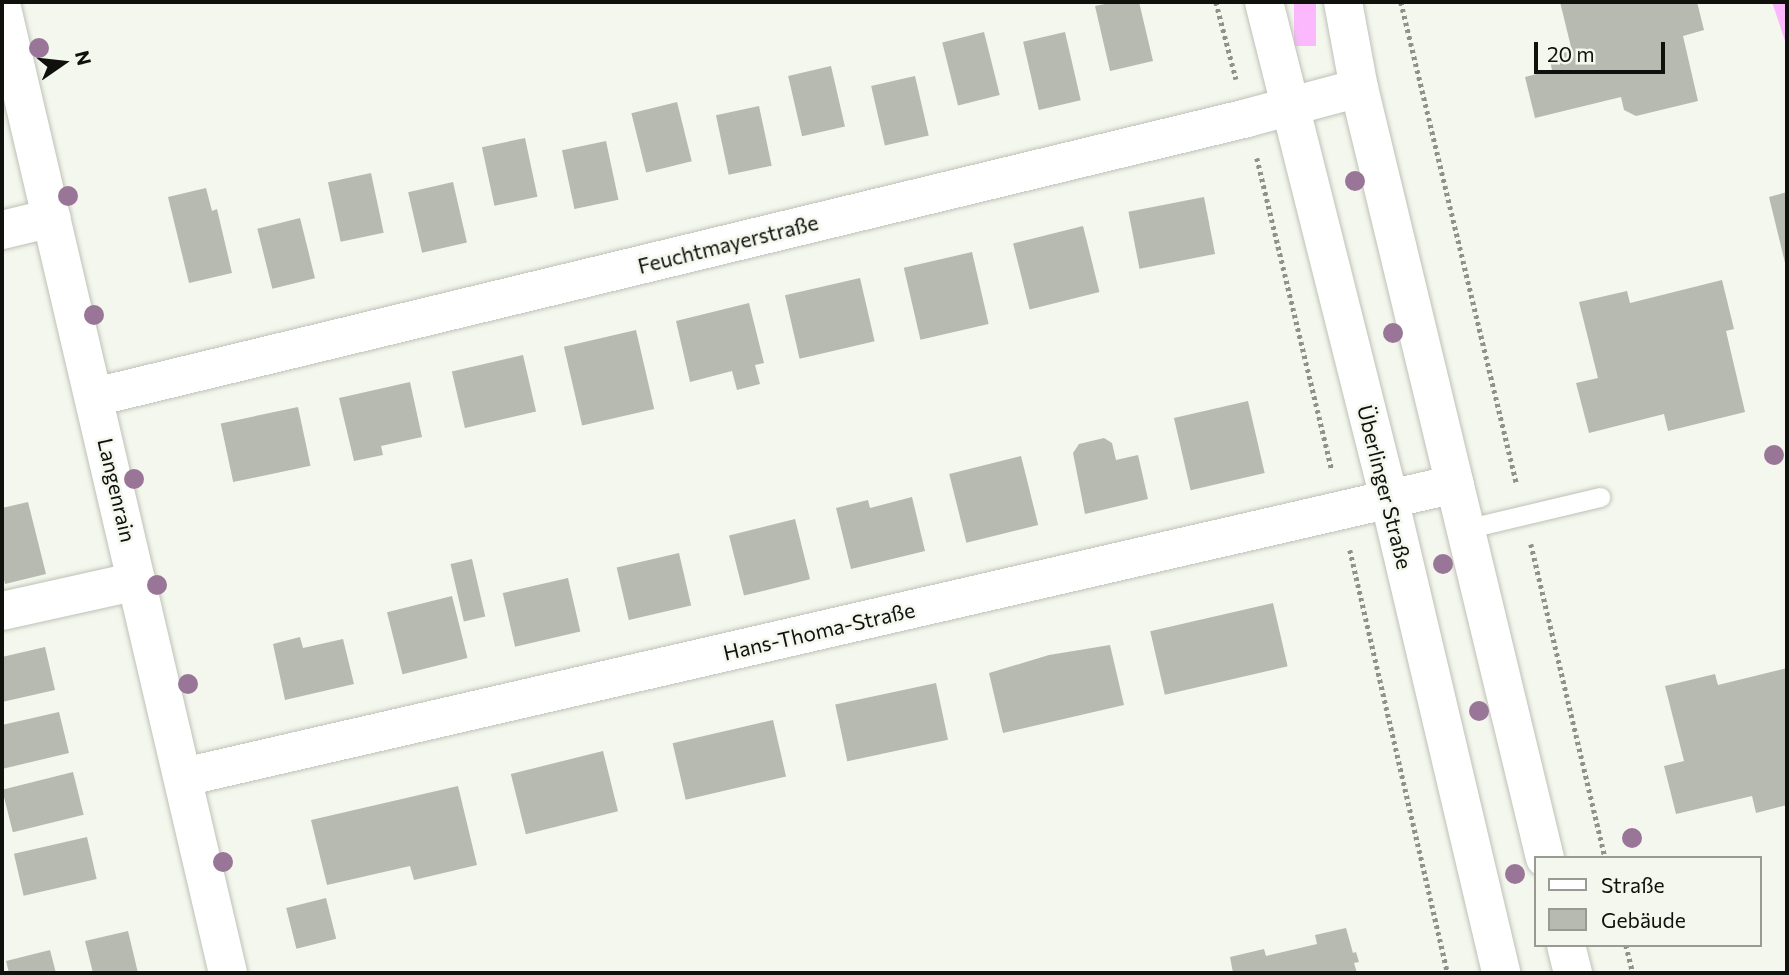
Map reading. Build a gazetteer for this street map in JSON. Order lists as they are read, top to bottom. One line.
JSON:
{"streets":{"street":["Feuchtmayerstraße","Überlinger Straße","Langenrain","Hans-Thoma-Straße"]},"crossings":[["Feuchtmayerstraße","Überlinger Straße"],["Feuchtmayerstraße","Langenrain"],["Überlinger Straße","Hans-Thoma-Straße"],["Langenrain","Hans-Thoma-Straße"]],"legend":["Straße","Gebäude"],"scale_bar":"20 m","north":"right"}
